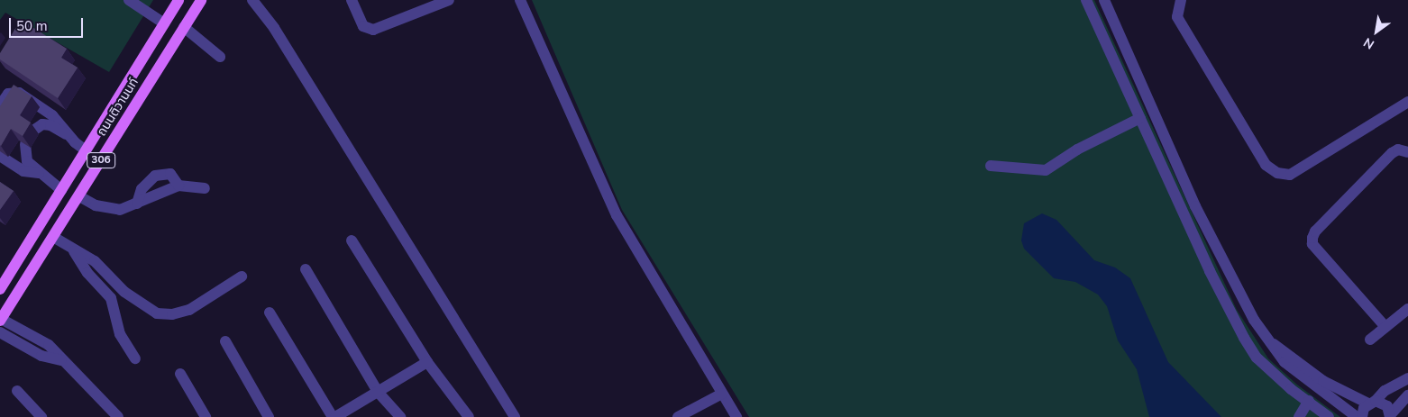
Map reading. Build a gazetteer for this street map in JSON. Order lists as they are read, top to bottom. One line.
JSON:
{"streets":{"main road":["ถนนติวานนท์","306"]},"scale_bar":"50 m","north":"bottom left"}
